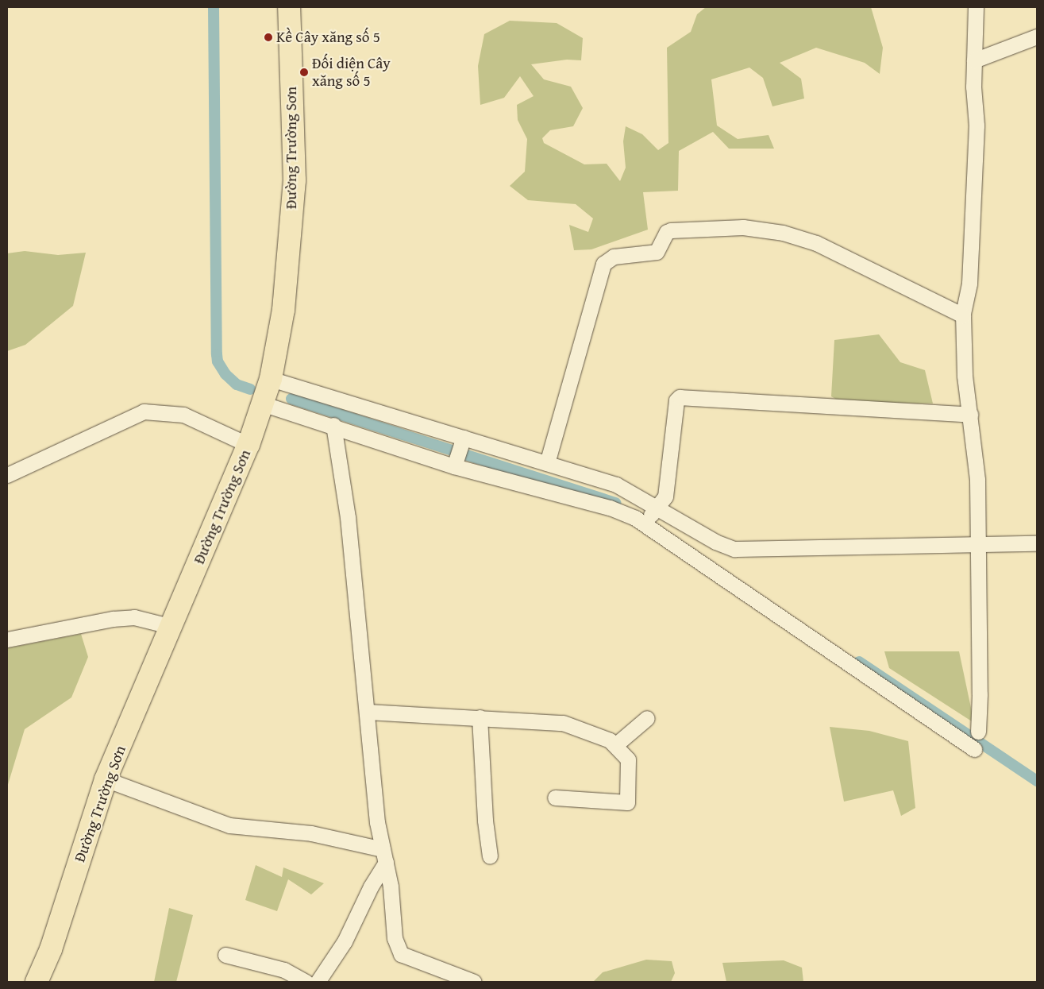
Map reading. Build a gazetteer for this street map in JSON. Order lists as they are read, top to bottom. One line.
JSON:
{"streets":{"highway":["Đường Trường Sơn"]},"places":["Kề Cây xăng số 5","Đối diện Cây xăng số 5"]}
